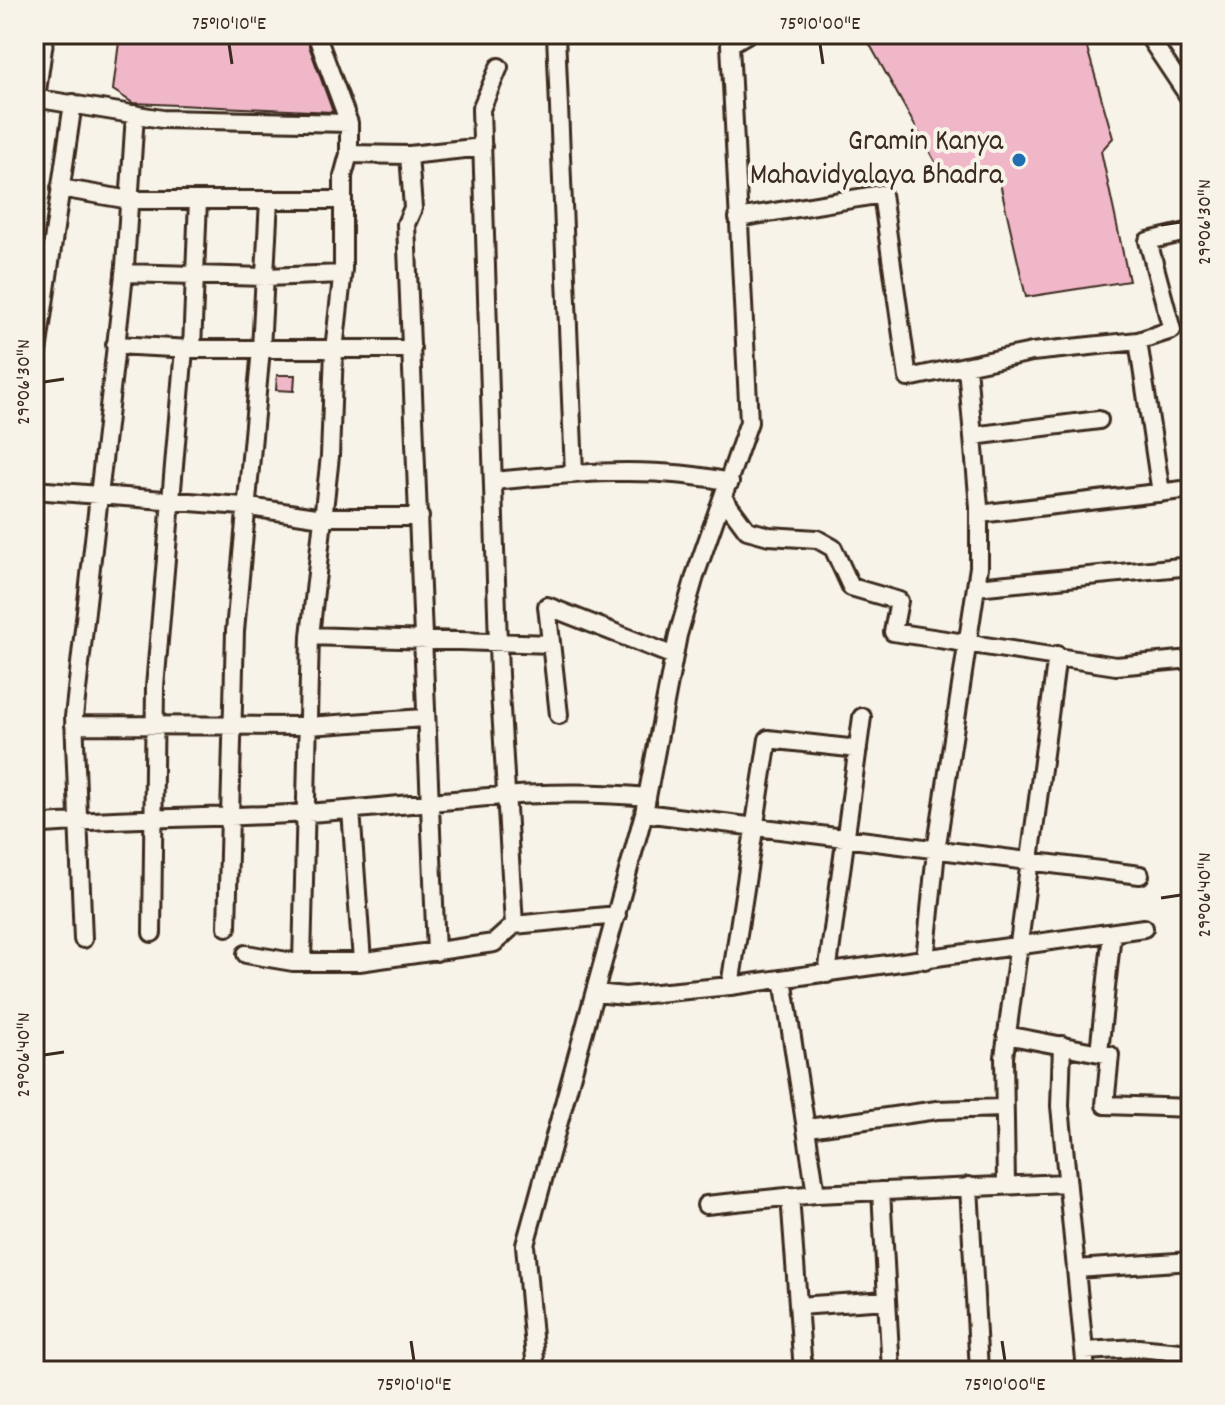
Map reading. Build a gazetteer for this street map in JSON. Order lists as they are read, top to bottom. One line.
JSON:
{"places":["Gramin Kanya Mahavidyalaya Bhadra"],"coordinates":["75°10'10\"E","75°10'00\"E","29°06'30\"N","29°06'40\"N"]}
